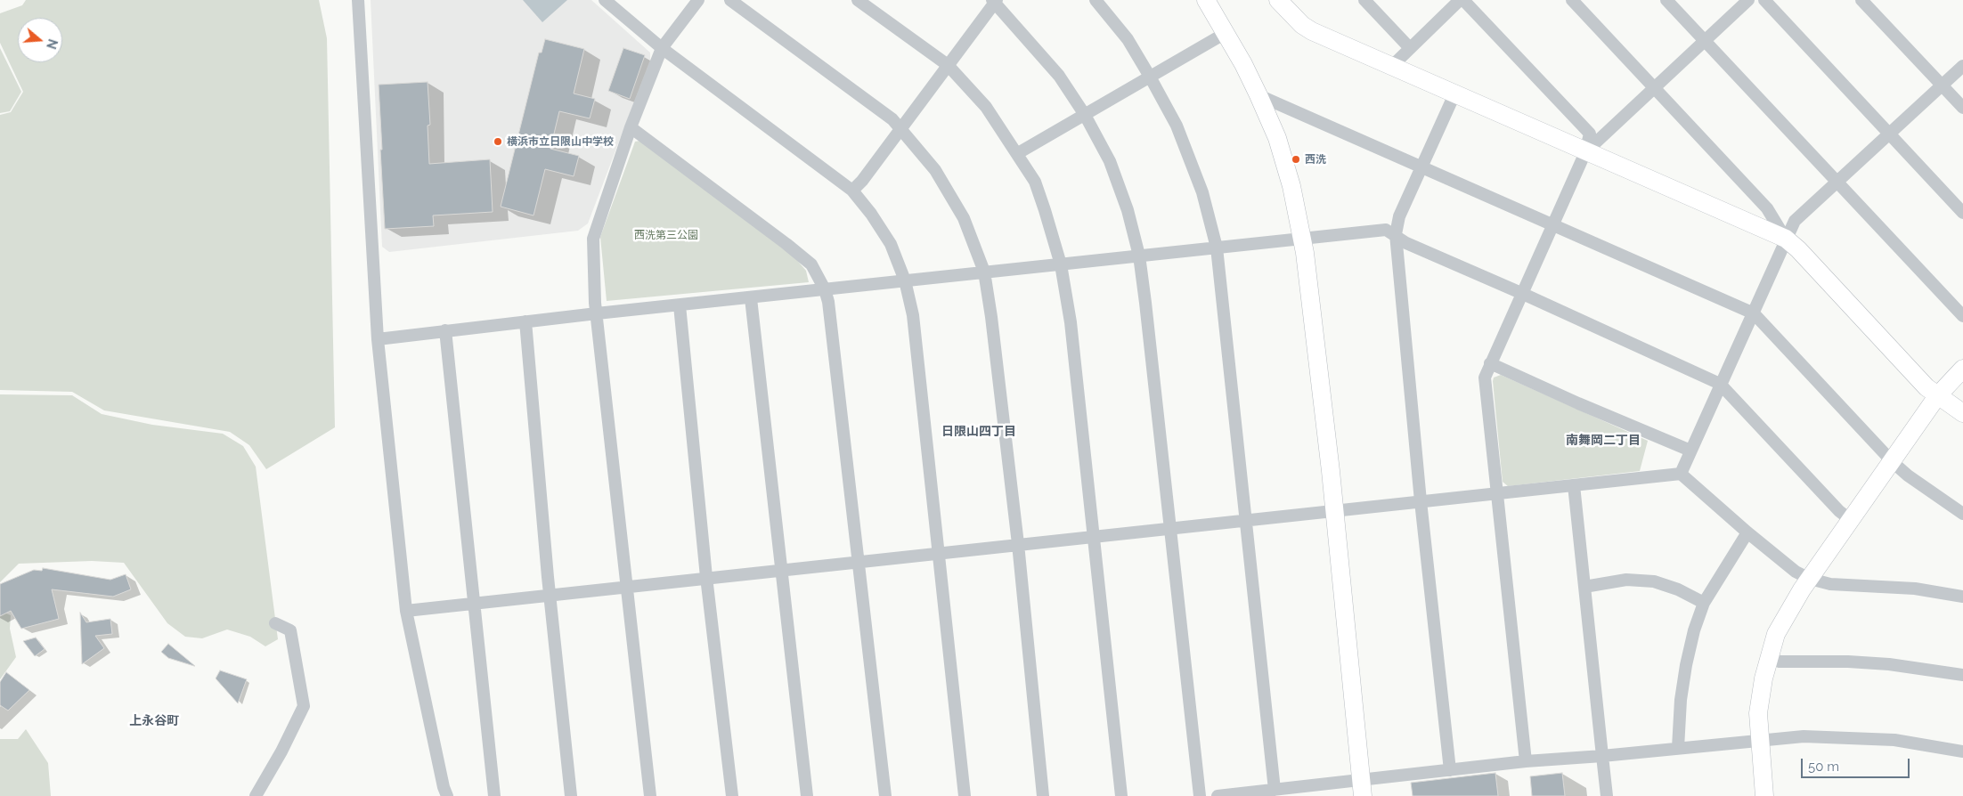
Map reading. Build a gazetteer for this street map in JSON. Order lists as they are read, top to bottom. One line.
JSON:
{"districts":["日限山四丁目","南舞岡二丁目","上永谷町"],"parks":["西洗第三公園"],"places":["横浜市立日限山中学校","西洗"],"scale_bar":"50 m","north":"right"}
